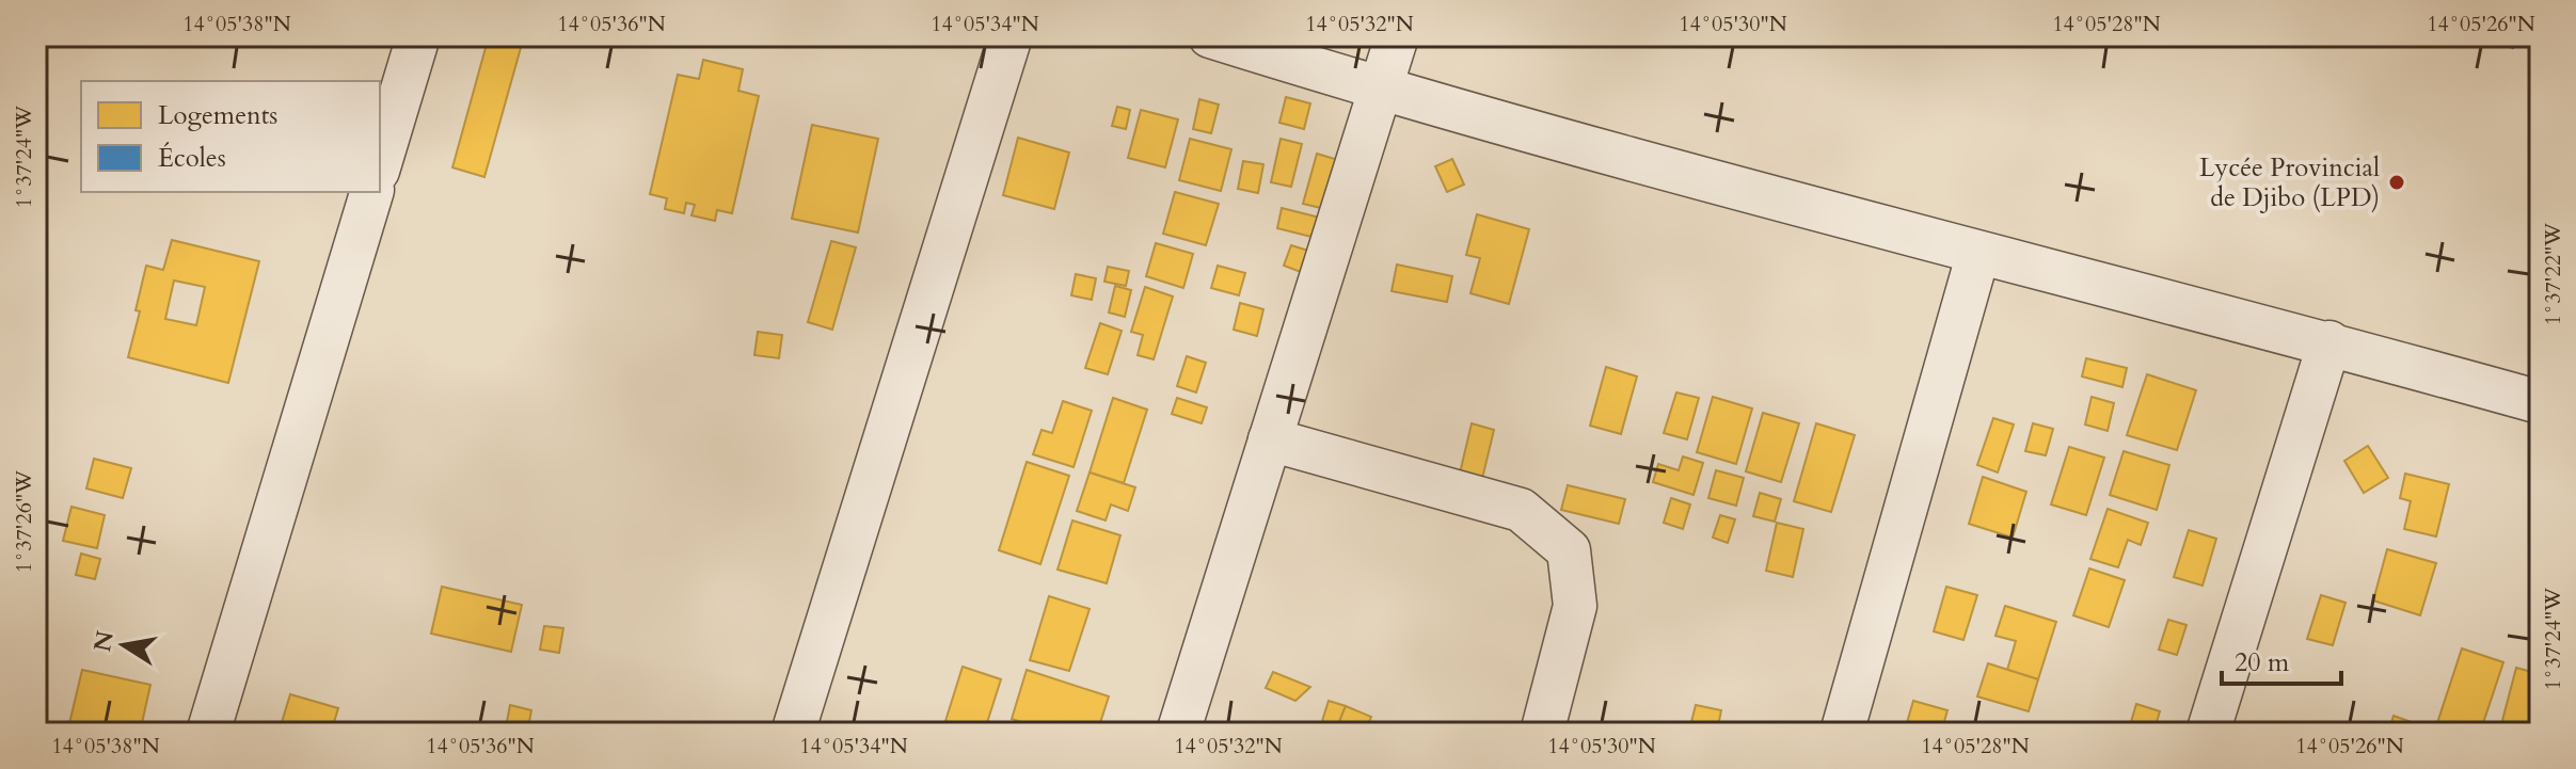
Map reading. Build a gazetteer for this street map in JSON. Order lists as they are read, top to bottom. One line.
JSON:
{"places":["Lycée Provincial de Djibo (LPD)"],"legend":["Logements","Écoles"],"scale_bar":"20 m","north":"left","coordinates":["14°05'38\"N","14°05'36\"N","14°05'34\"N","14°05'32\"N","14°05'30\"N","14°05'28\"N","14°05'26\"N","1°37'24\"W","1°37'22\"W","1°37'26\"W"]}
